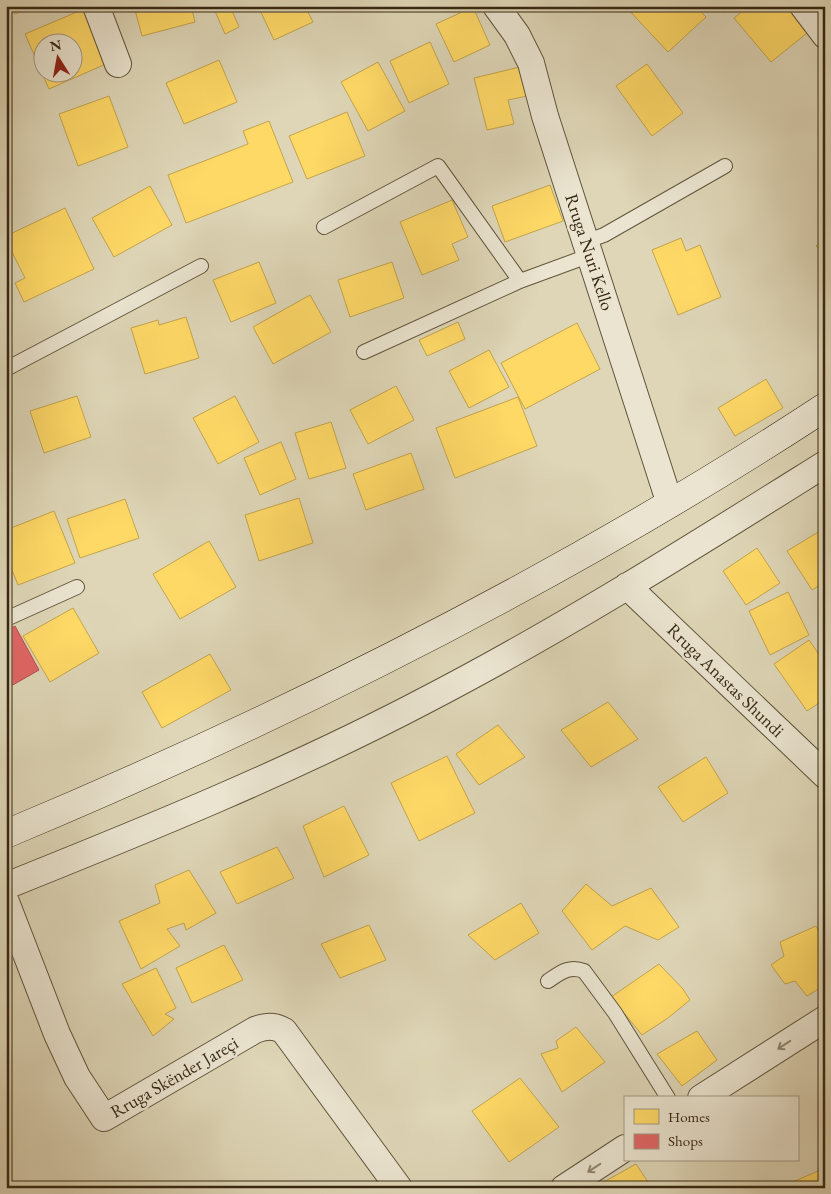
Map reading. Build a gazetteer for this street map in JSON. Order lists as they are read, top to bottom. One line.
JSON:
{"streets":{"street":["Rruga Nuri Kello","Rruga Anastas Shundi","Rruga Skënder Jareçi"]},"legend":["Homes","Shops"],"north":"top"}
